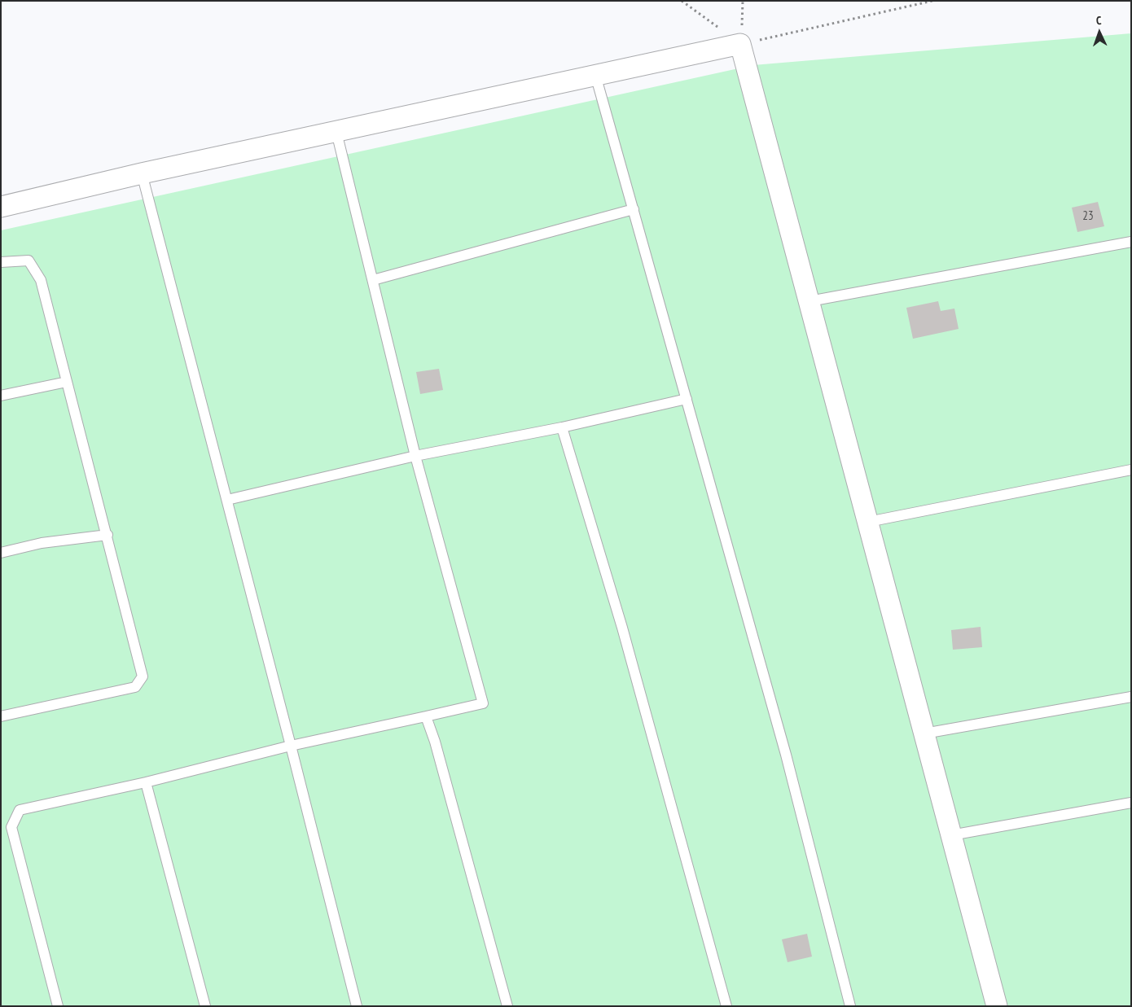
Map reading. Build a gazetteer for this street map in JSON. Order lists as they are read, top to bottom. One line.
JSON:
{"house_numbers":["23"],"north":"top"}
